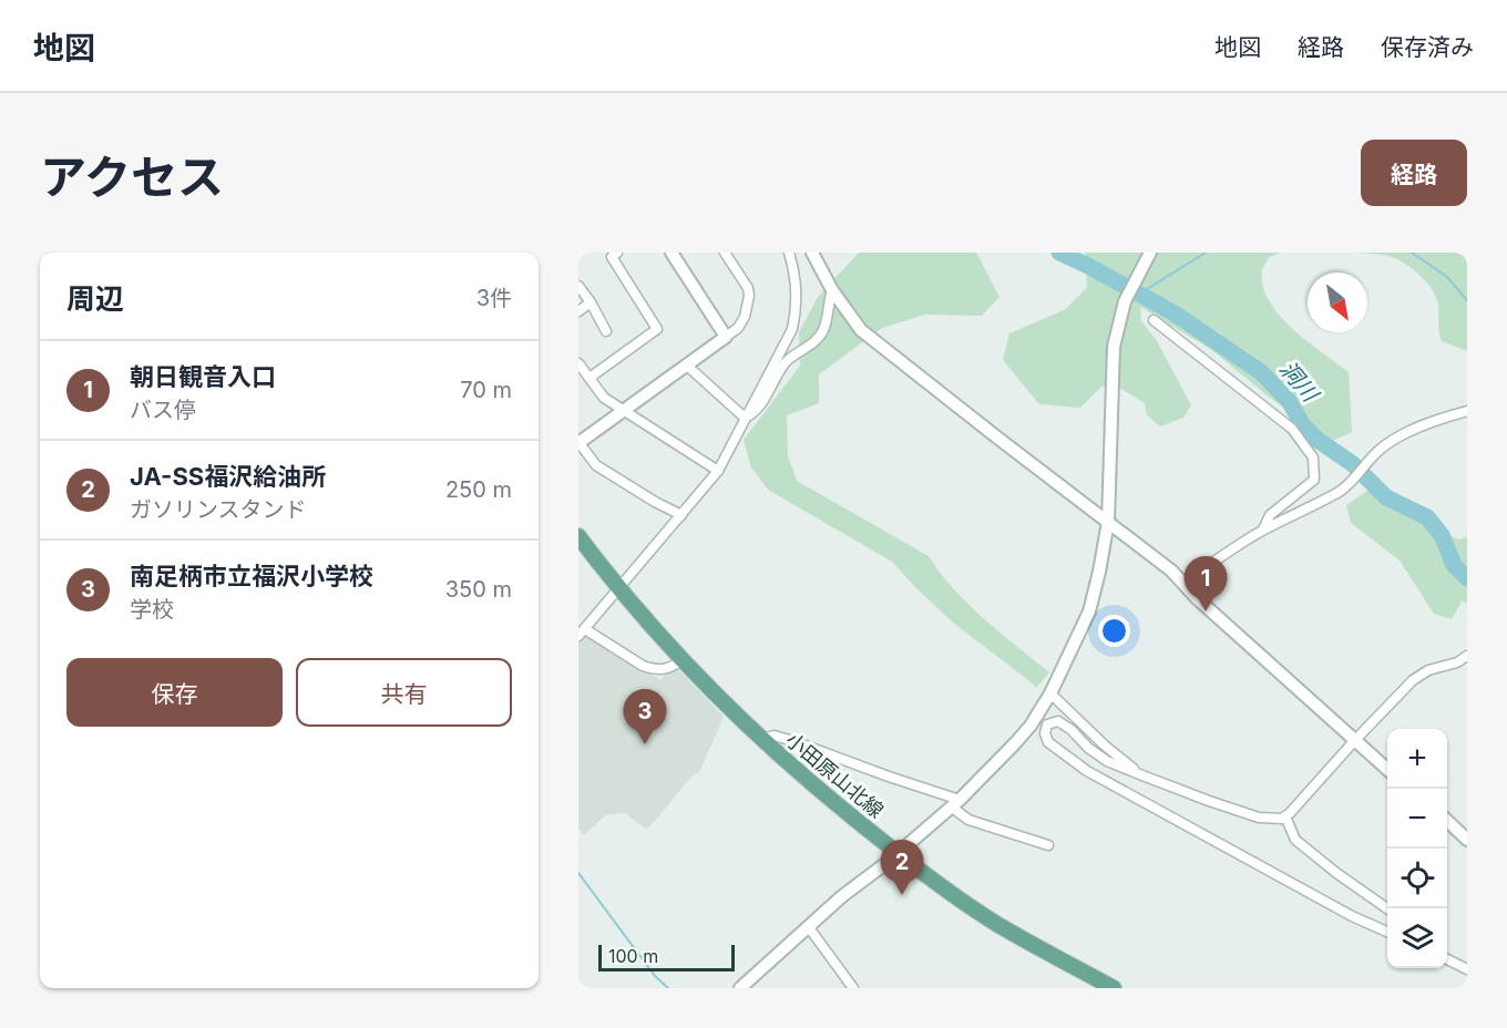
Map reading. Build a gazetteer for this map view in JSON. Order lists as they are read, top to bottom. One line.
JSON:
{"streets":{"main road":["小田原山北線"]},"water":["洞川"],"scale_bar":"100 m","north":"bottom right","page":{"header":"地図","nav":["地図","経路","保存済み"],"title":"アクセス","buttons":["経路",["保存","共有"]],"heading":["周辺","3件"],"list":[{"mark":"1","name":"朝日観音入口","note":"バス停","value":"70 m"},{"mark":"2","name":"JA-SS福沢給油所","note":"ガソリンスタンド","value":"250 m"},{"mark":"3","name":"南足柄市立福沢小学校","note":"学校","value":"350 m"}],"pins":["1","3","2"],"map_buttons":["+","−"],"scale":"100 m"}}
